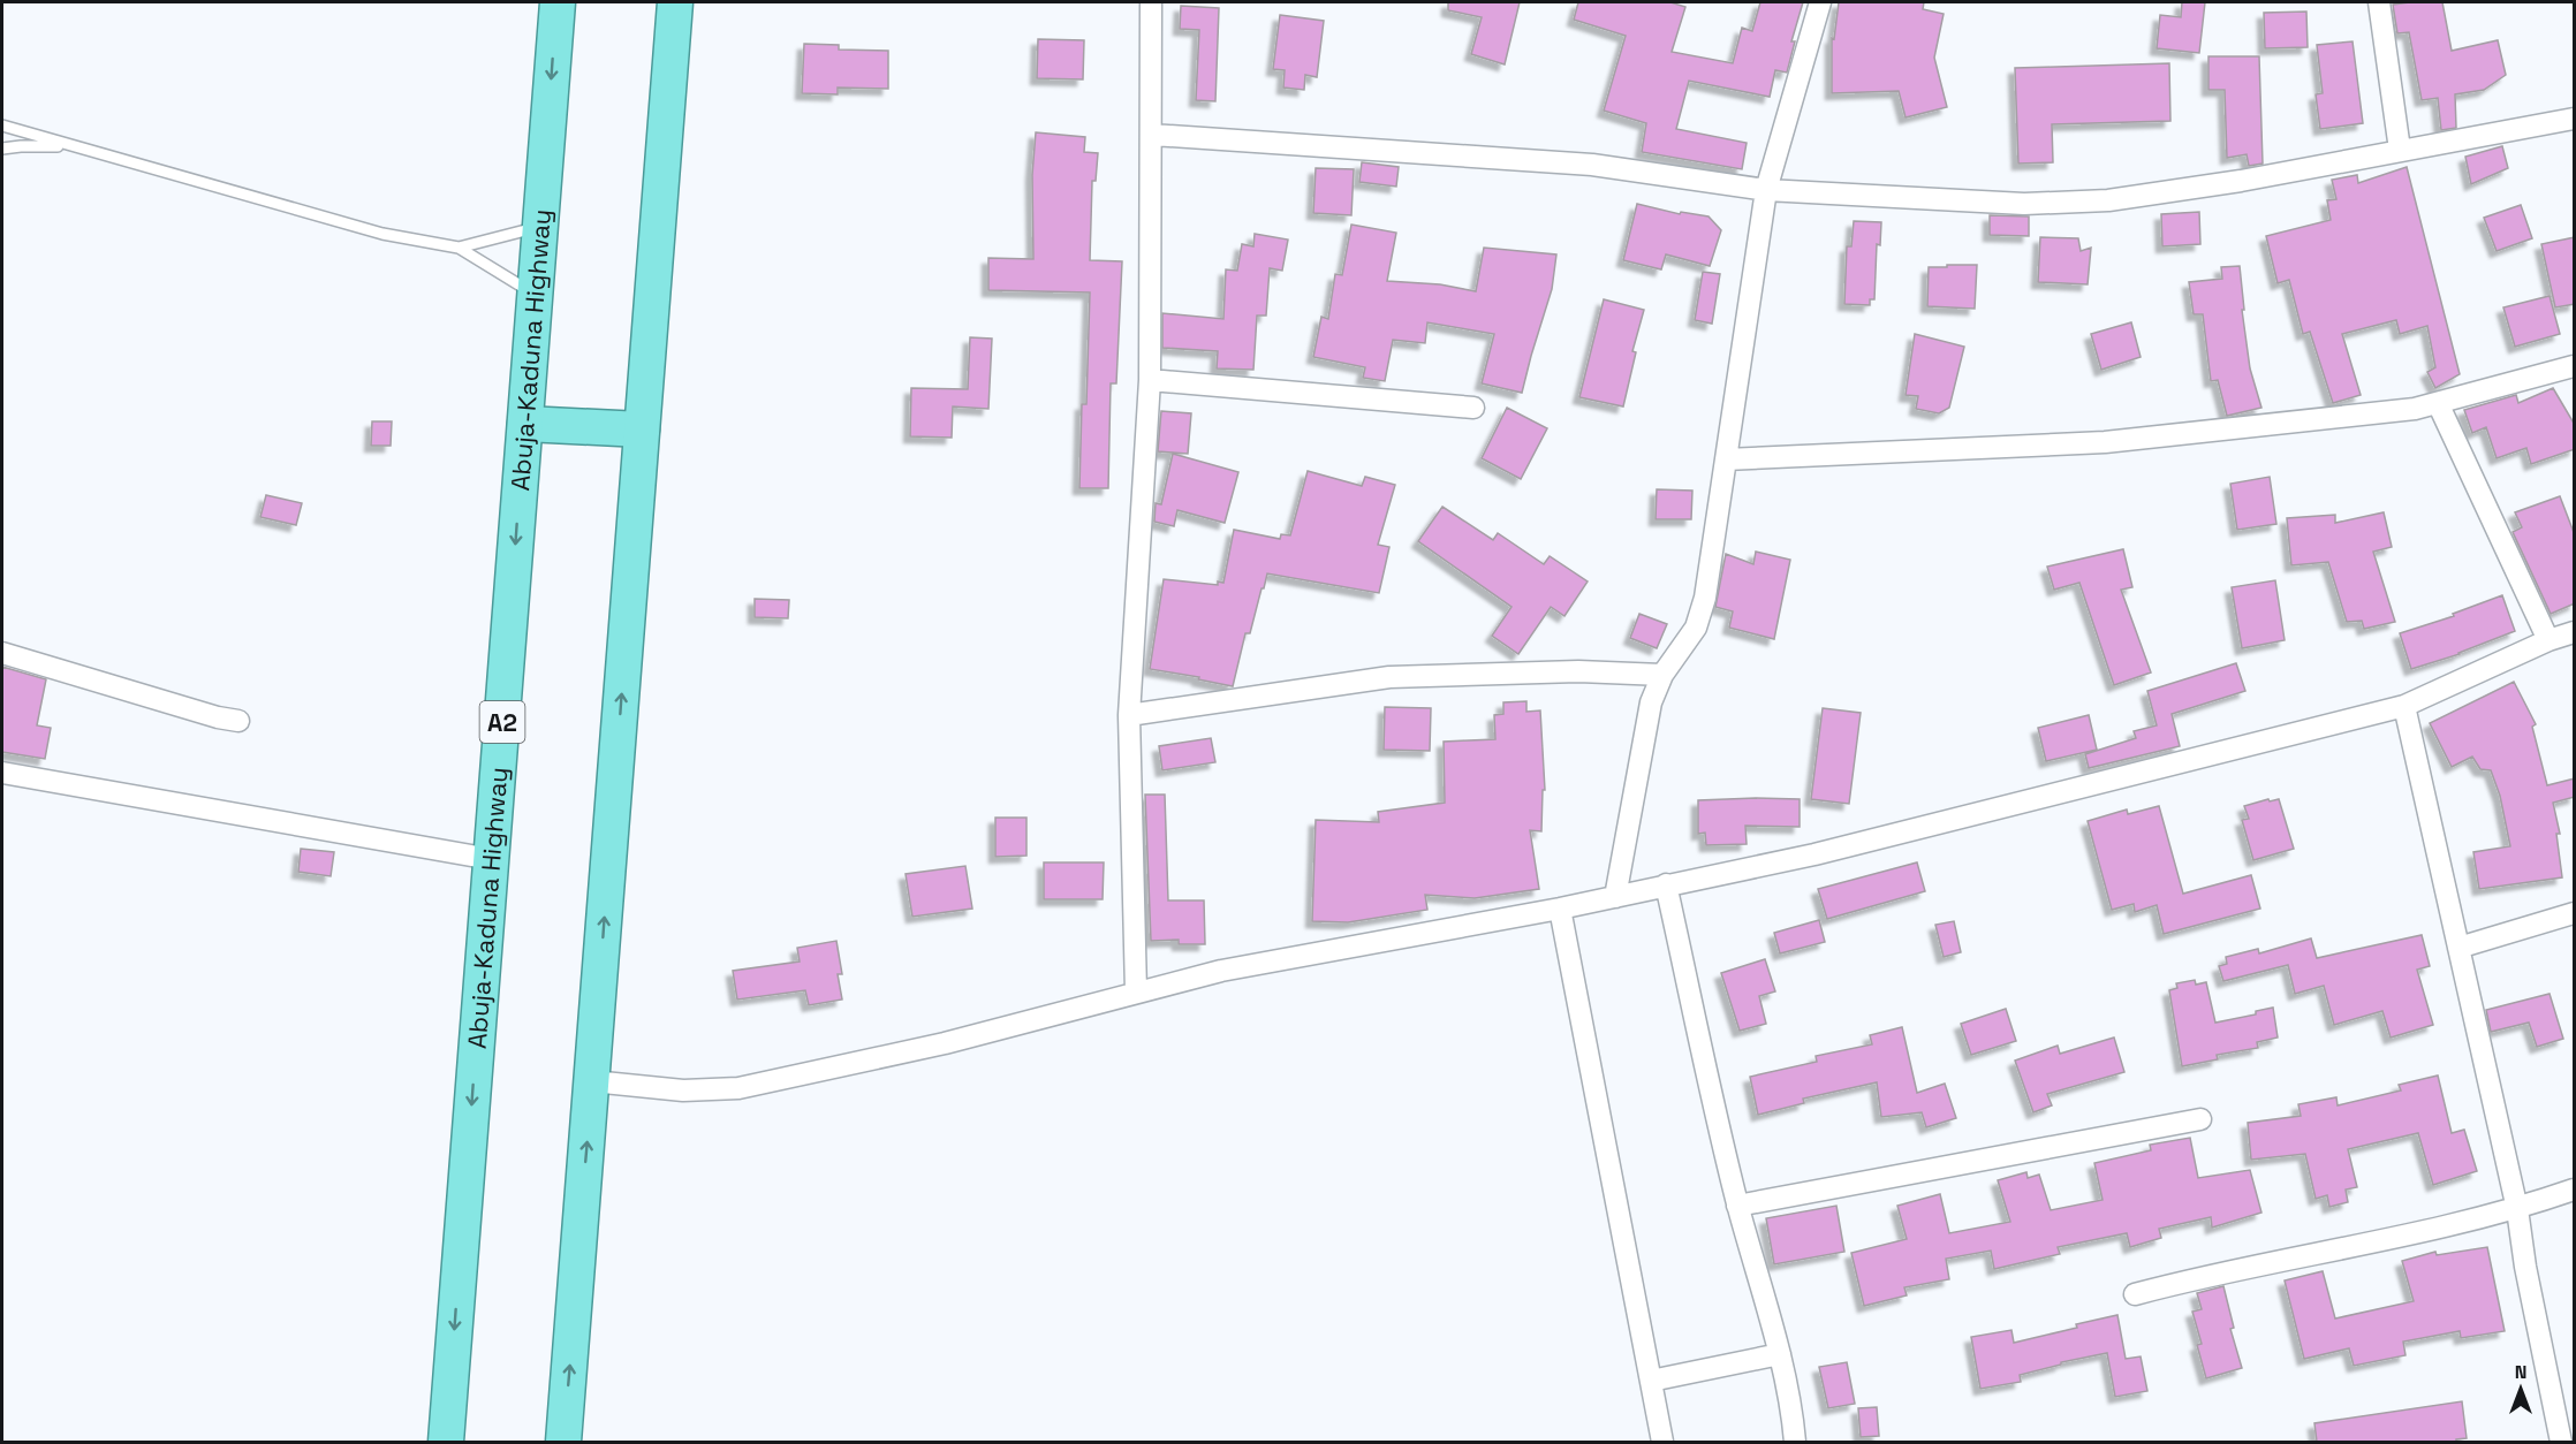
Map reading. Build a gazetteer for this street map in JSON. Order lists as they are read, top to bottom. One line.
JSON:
{"streets":{"highway":["Abuja-Kaduna Highway","A2"]},"north":"top"}
